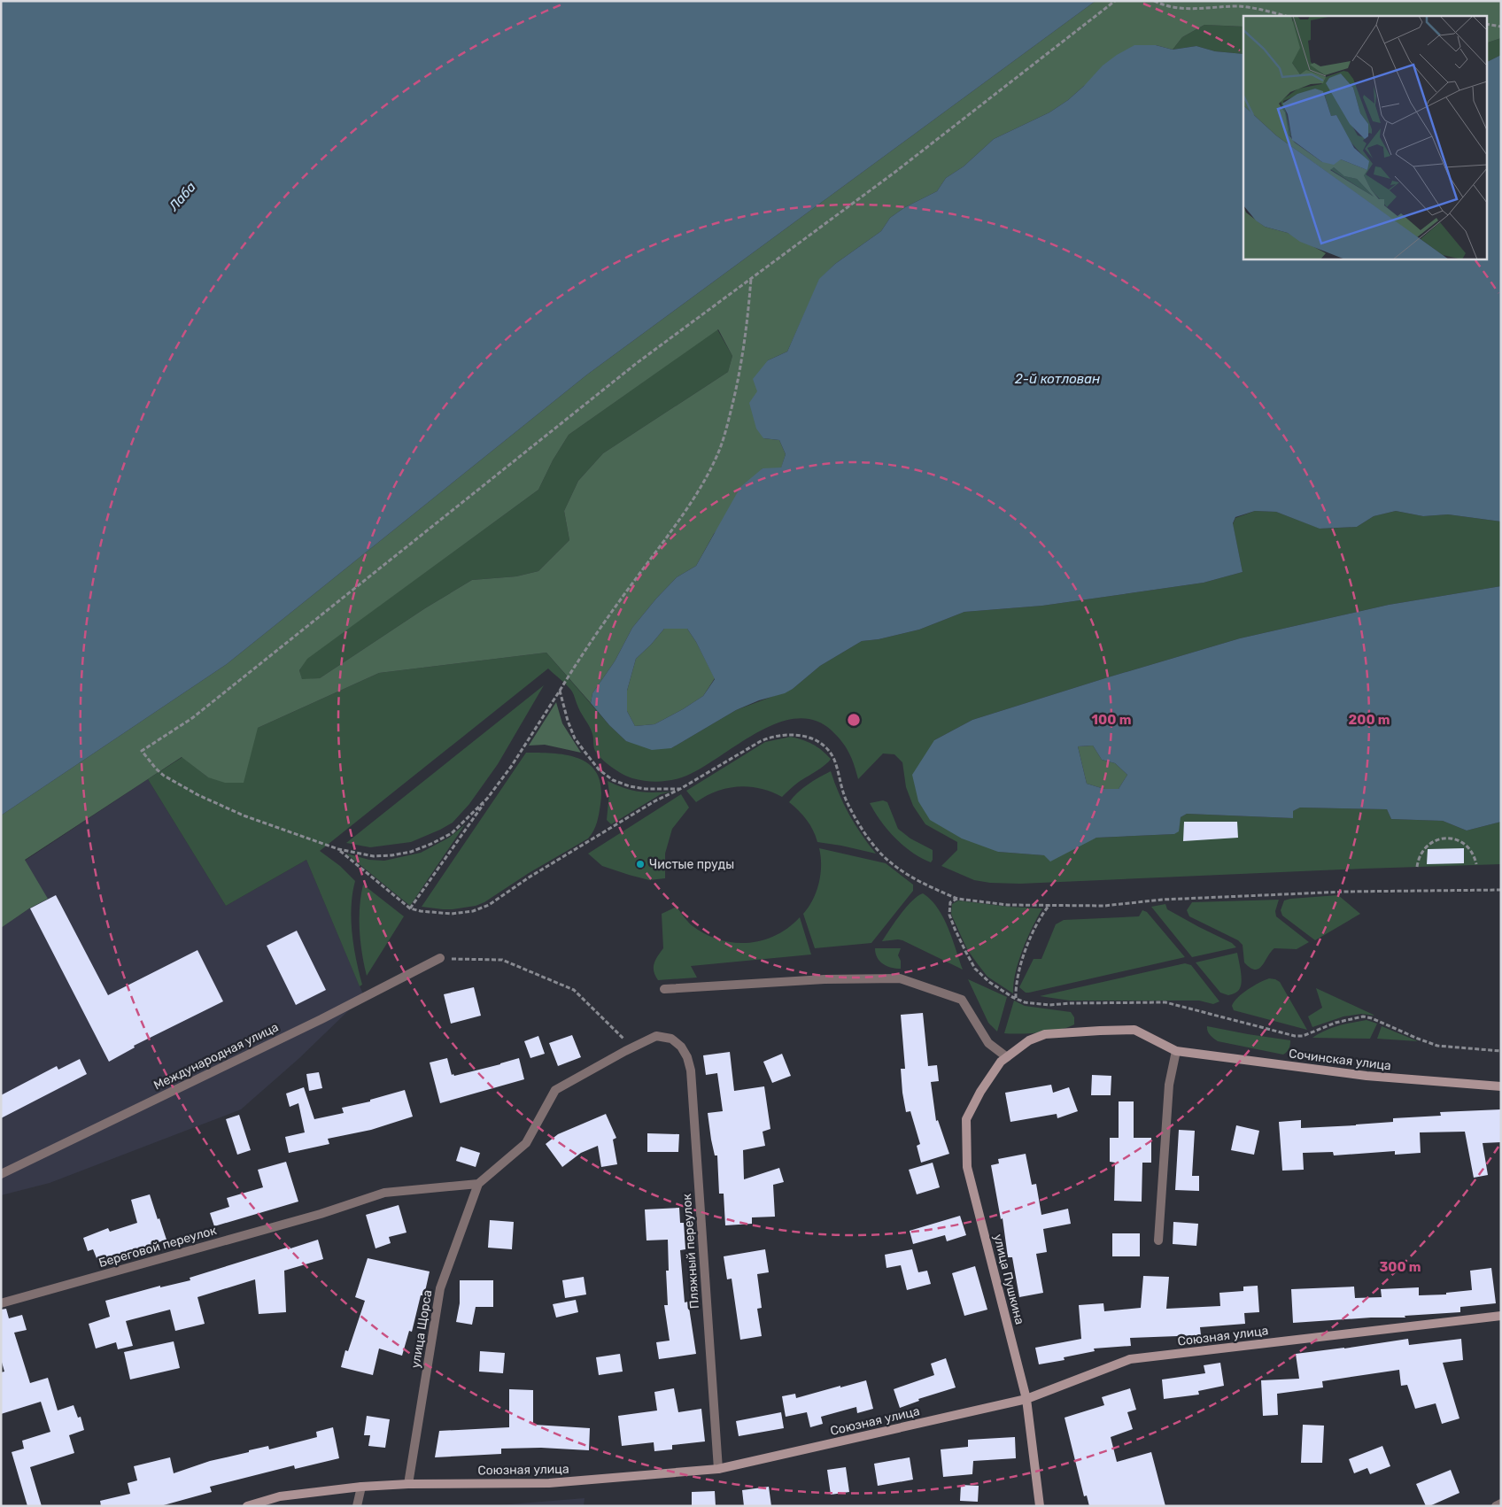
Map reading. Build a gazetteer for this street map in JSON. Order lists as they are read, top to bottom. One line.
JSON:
{"streets":{"street":["Международная улица","Сочинская улица","Береговой переулок","Пляжный переулок","улица Пушкина","улица Щорса","Союзная улица"]},"crossings":[["Сочинская улица","улица Пушкина"],["Береговой переулок","улица Щорса"],["Пляжный переулок","улица Щорса"],["Пляжный переулок","Союзная улица"],["улица Пушкина","Союзная улица"],["улица Щорса","Союзная улица"]],"water":["Лаба","2-й котлован"],"places":["Чистые пруды"],"rings":["100 m","200 m","300 m"]}
